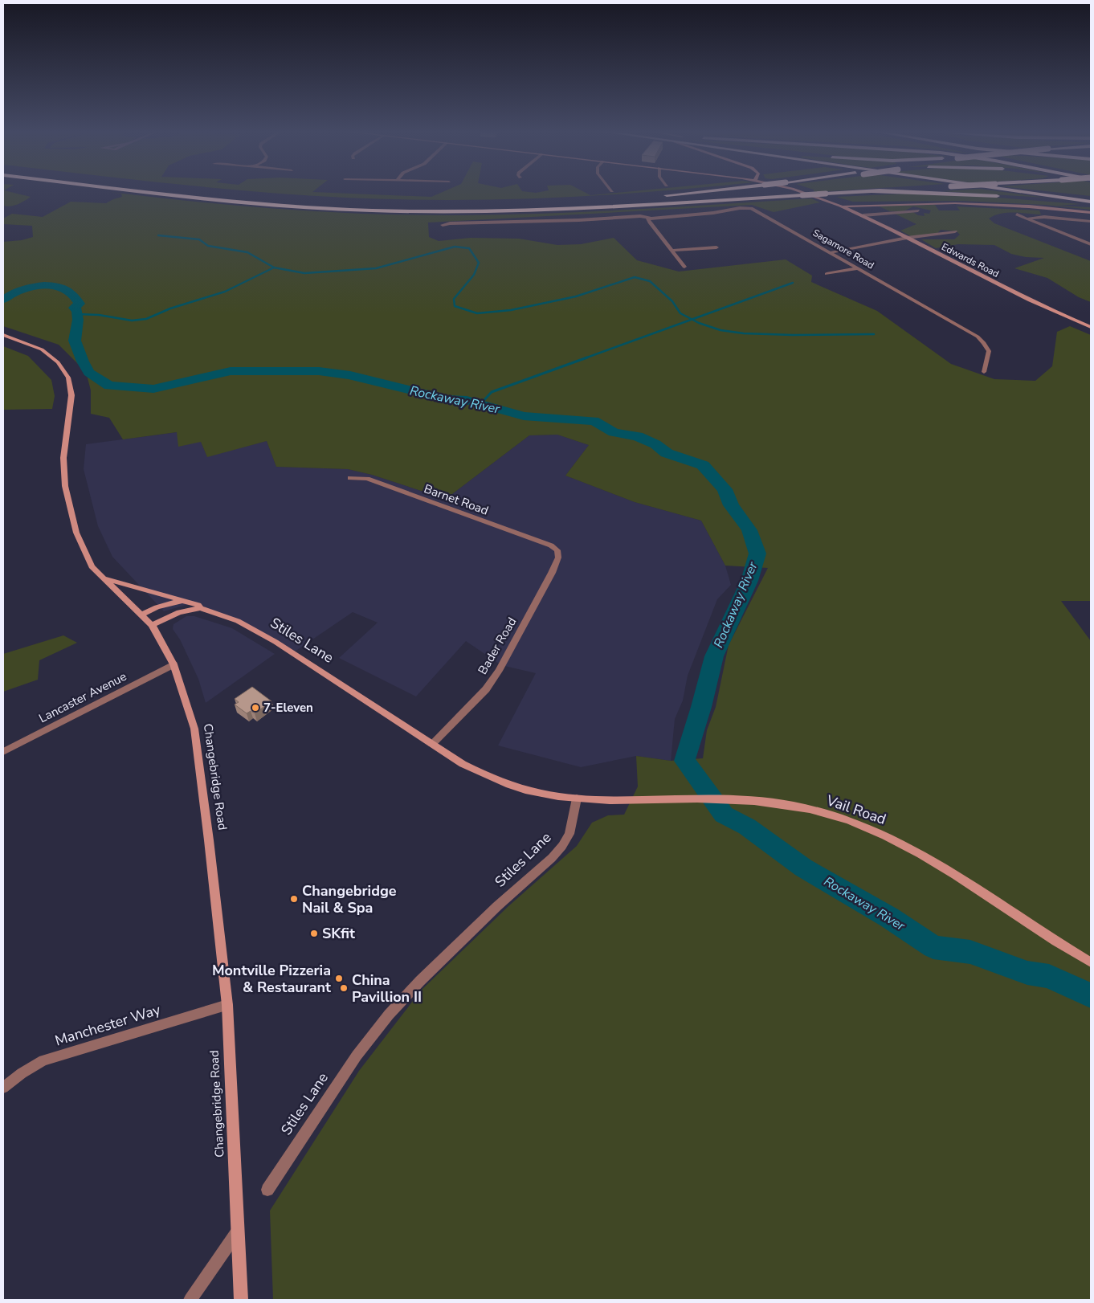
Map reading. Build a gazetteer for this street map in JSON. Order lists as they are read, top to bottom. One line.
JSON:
{"streets":{"street":["Sagamore Road","Edwards Road","Barnet Road","Stiles Lane","Bader Road","Lancaster Avenue","Changebridge Road","Vail Road","Manchester Way"]},"crossings":[["Barnet Road","Bader Road"],["Stiles Lane","Bader Road"],["Stiles Lane","Changebridge Road"],["Stiles Lane","Vail Road"],["Lancaster Avenue","Changebridge Road"],["Changebridge Road","Manchester Way"]],"water":["Rockaway River"],"places":["7-Eleven","Changebridge Nail & Spa","SKfit","Montville Pizzeria & Restaurant","China Pavillion II"]}
